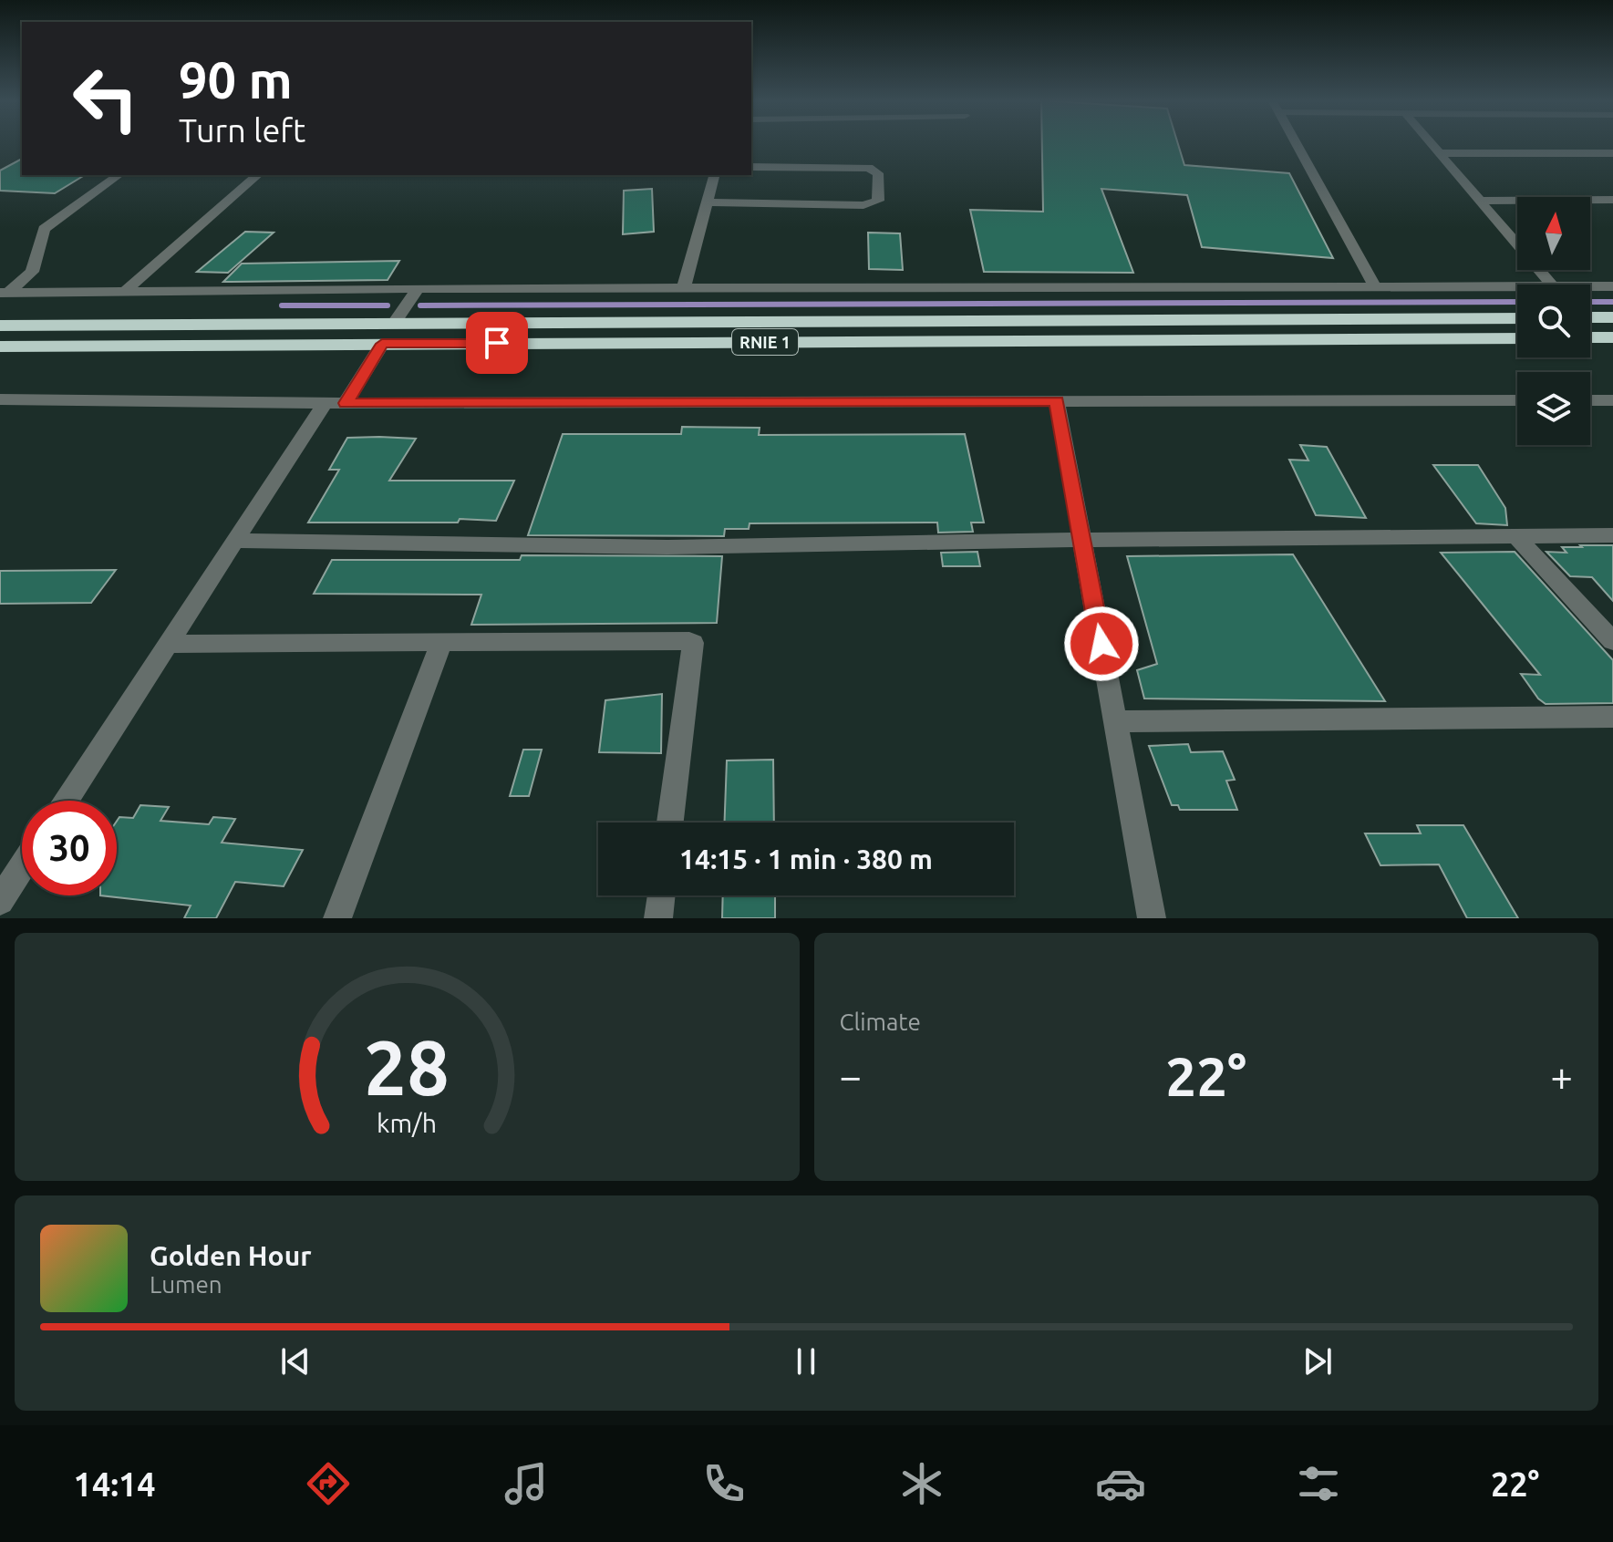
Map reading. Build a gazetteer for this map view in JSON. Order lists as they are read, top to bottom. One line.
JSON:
{"streets":{"highway":["RNIE 1"]},"north":"top","page":{"turn":["90 m","Turn left"],"limit":"30","trip":"14:15 · 1 min · 380 m","tile":"Climate","heat":["−","22°","+"],"song":["Golden Hour","Lumen"],"tabs":["14:14","22°"],"gauge":["28","km/h"]}}
